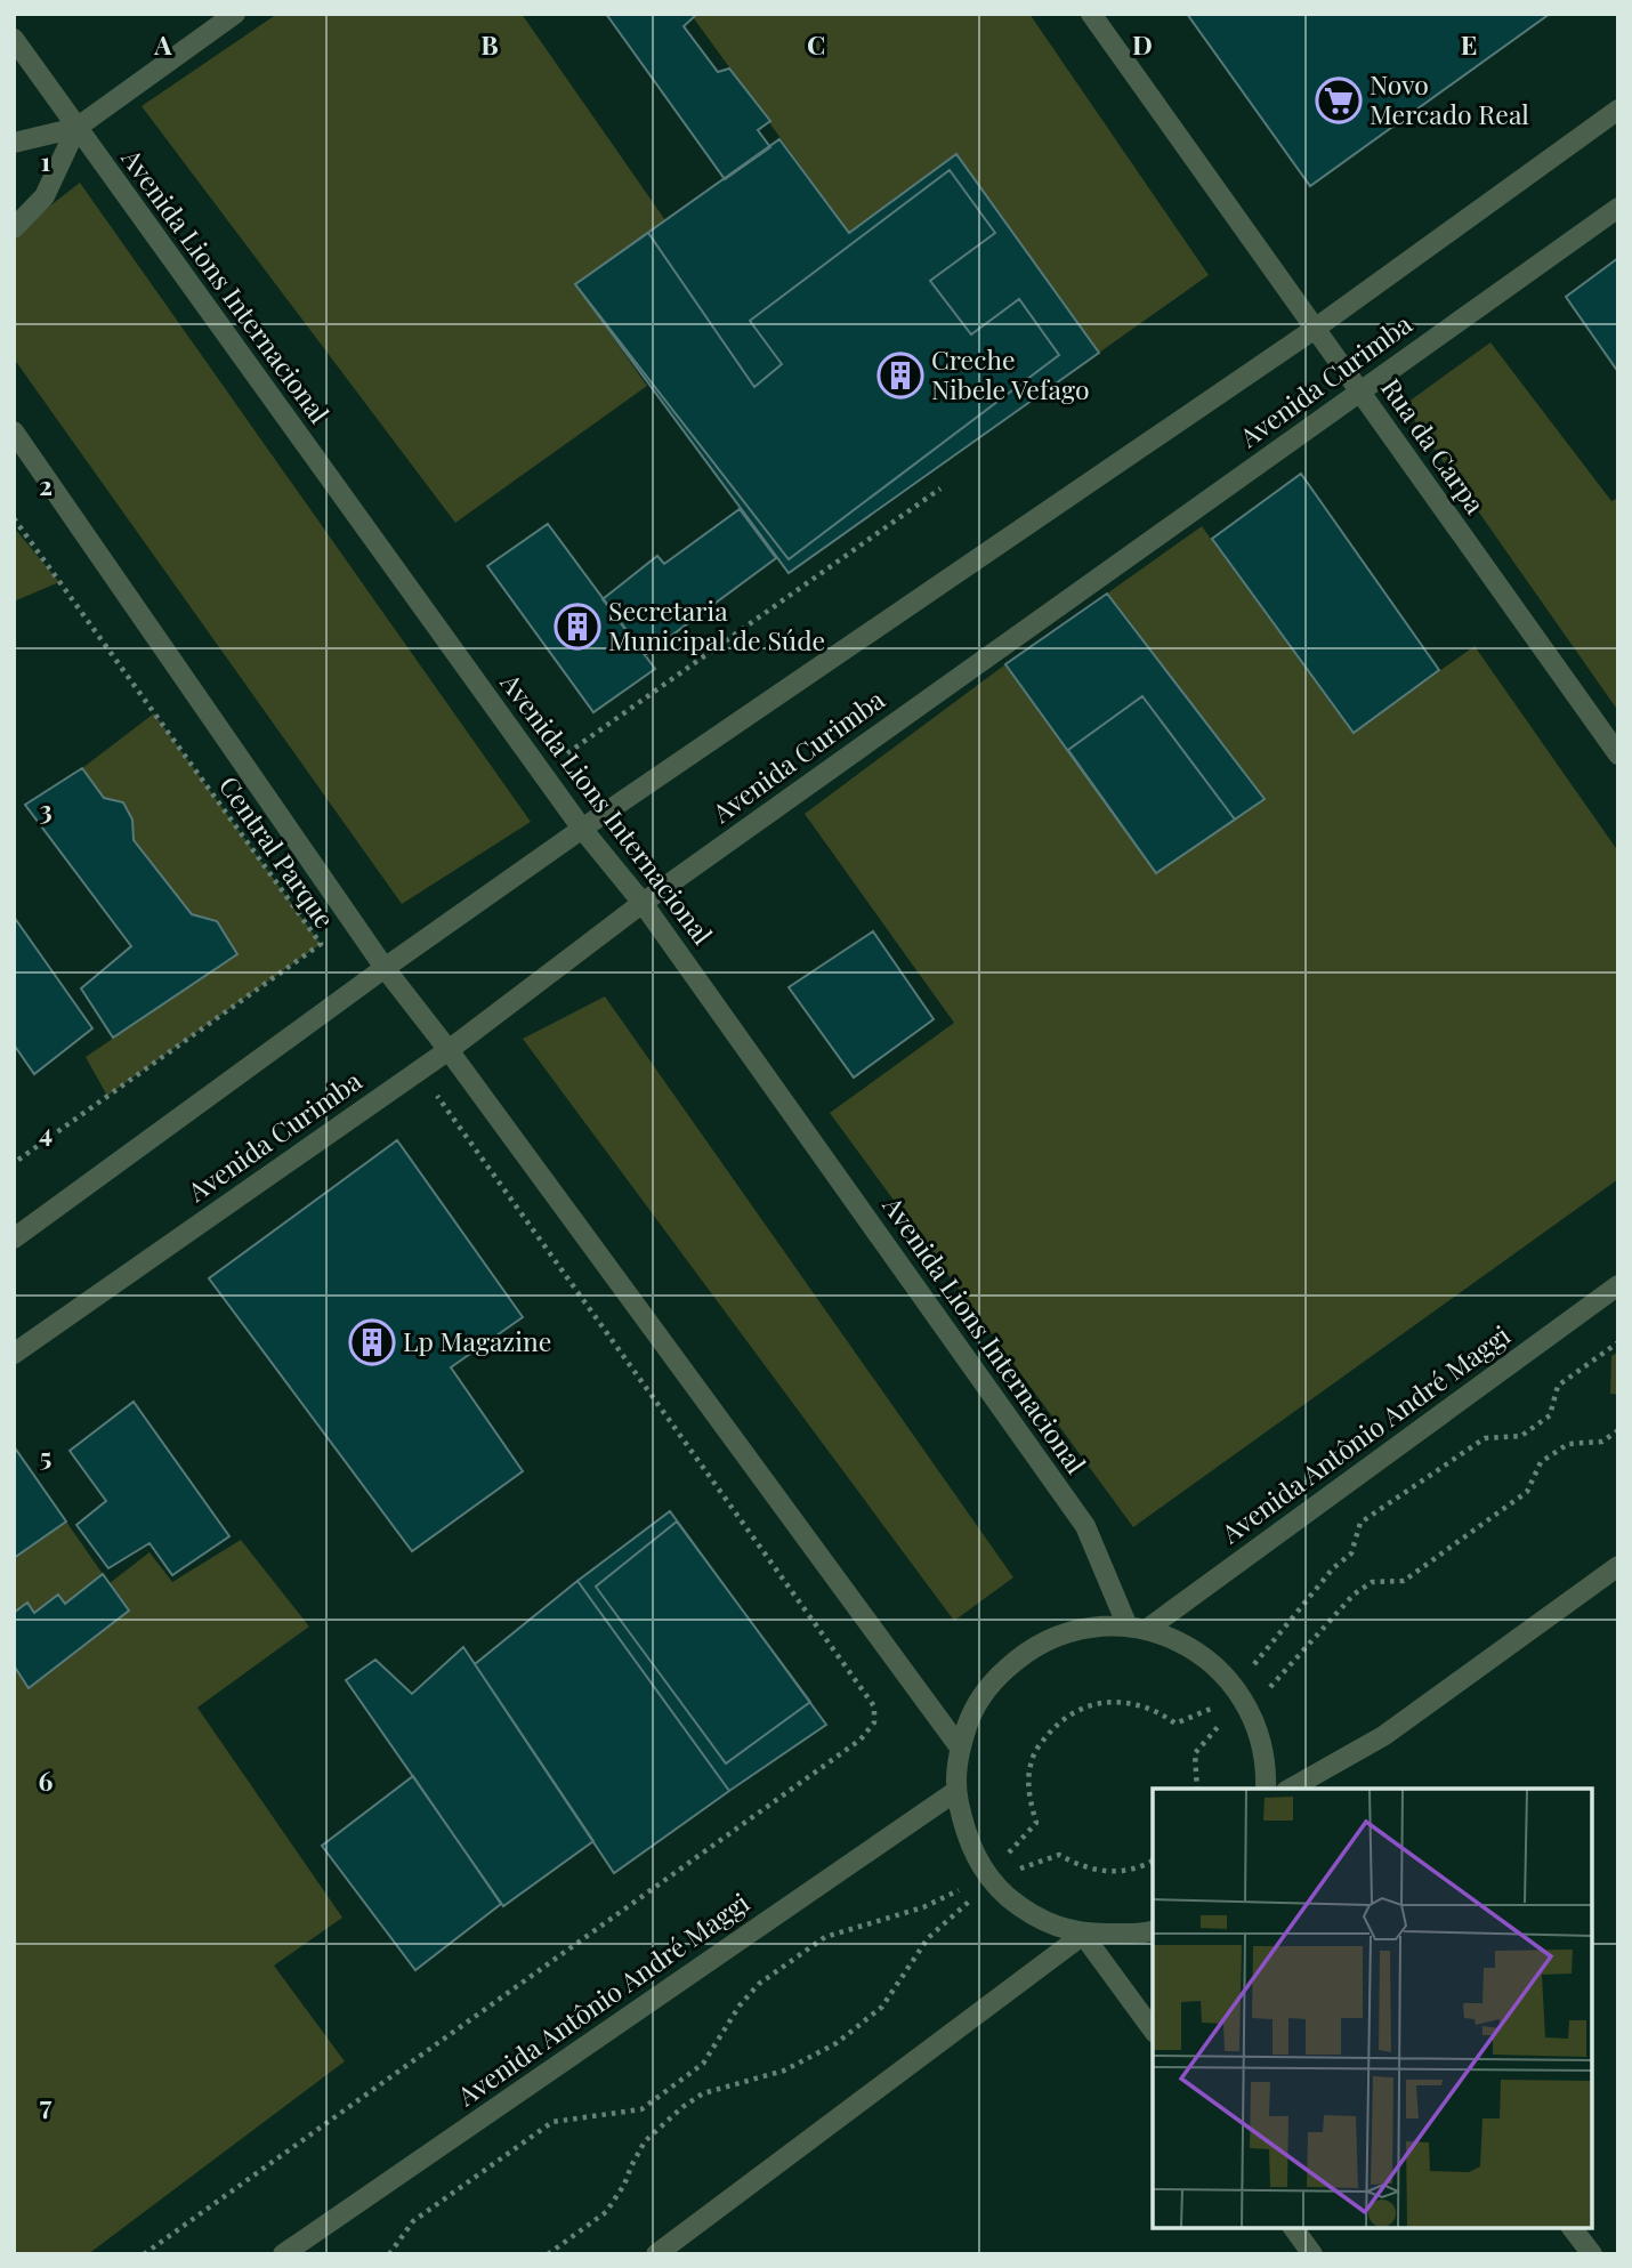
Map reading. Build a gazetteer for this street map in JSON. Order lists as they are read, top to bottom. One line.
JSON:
{"streets":{"street":["Avenida Lions Internacional","Avenida Curimba","Rua da Carpa","Avenida Antônio André Maggi"],"path":["Central Parque"]},"crossings":[["Avenida Lions Internacional","Avenida Curimba"],["Avenida Lions Internacional","Avenida Antônio André Maggi"],["Avenida Curimba","Rua da Carpa"]],"places":{"supermarket":["Novo Mercado Real"],"building":["Creche Nibele Vefago","Secretaria Municipal de Súde","Lp Magazine"]},"grid":{"columns":["A","B","C","D","E"],"rows":["1","2","3","4","5","6","7"]}}
